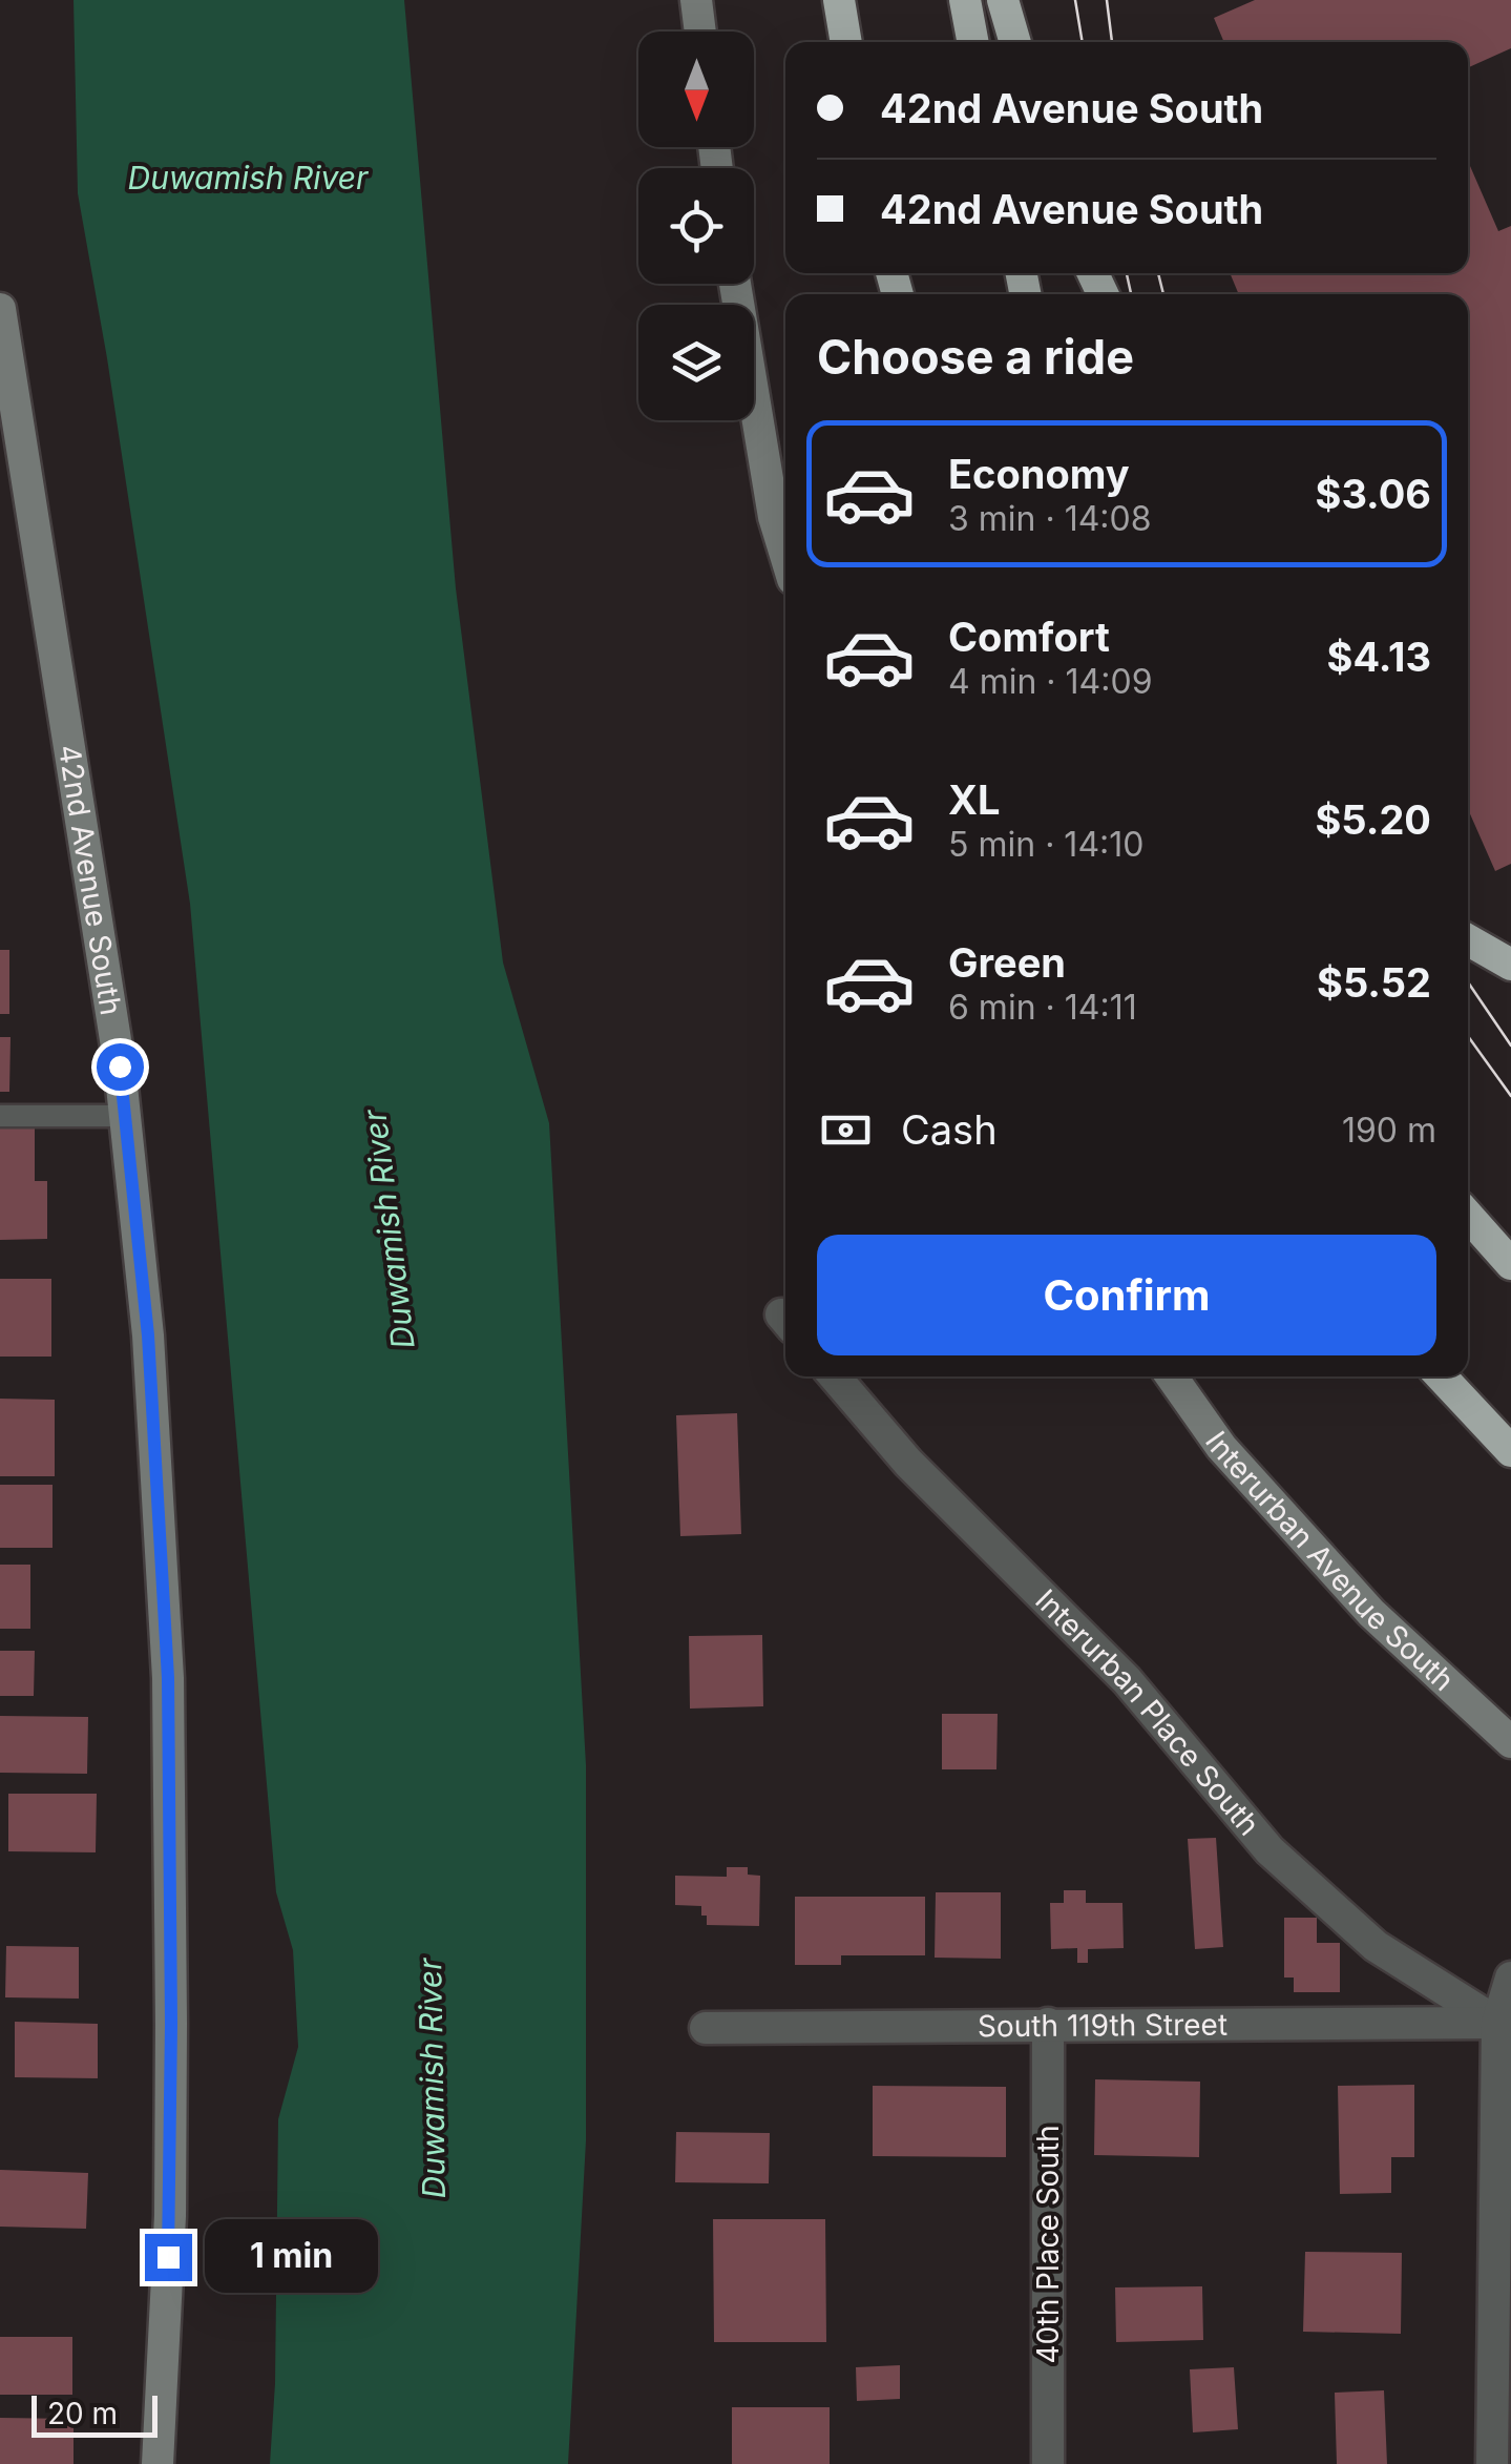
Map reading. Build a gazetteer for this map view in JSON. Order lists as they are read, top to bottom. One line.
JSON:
{"streets":{"street":["42nd Avenue South","Interurban Avenue South","Interurban Place South","South 119th Street","40th Place South"]},"crossings":[["Interurban Place South","South 119th Street"],["South 119th Street","40th Place South"]],"water":["Duwamish River"],"scale_bar":"20 m","north":"bottom","page":{"banner":["42nd Avenue South","42nd Avenue South"],"heading":"Choose a ride","list":[{"name":"Economy","note":"3 min · 14:08","value":"$3.06"},{"name":"Comfort","note":"4 min · 14:09","value":"$4.13"},{"name":"XL","note":"5 min · 14:10","value":"$5.20"},{"name":"Green","note":"6 min · 14:11","value":"$5.52"}],"pay":["Cash","190 m"],"buttons":"Confirm","bubble":"1 min","scale":"20 m"}}
